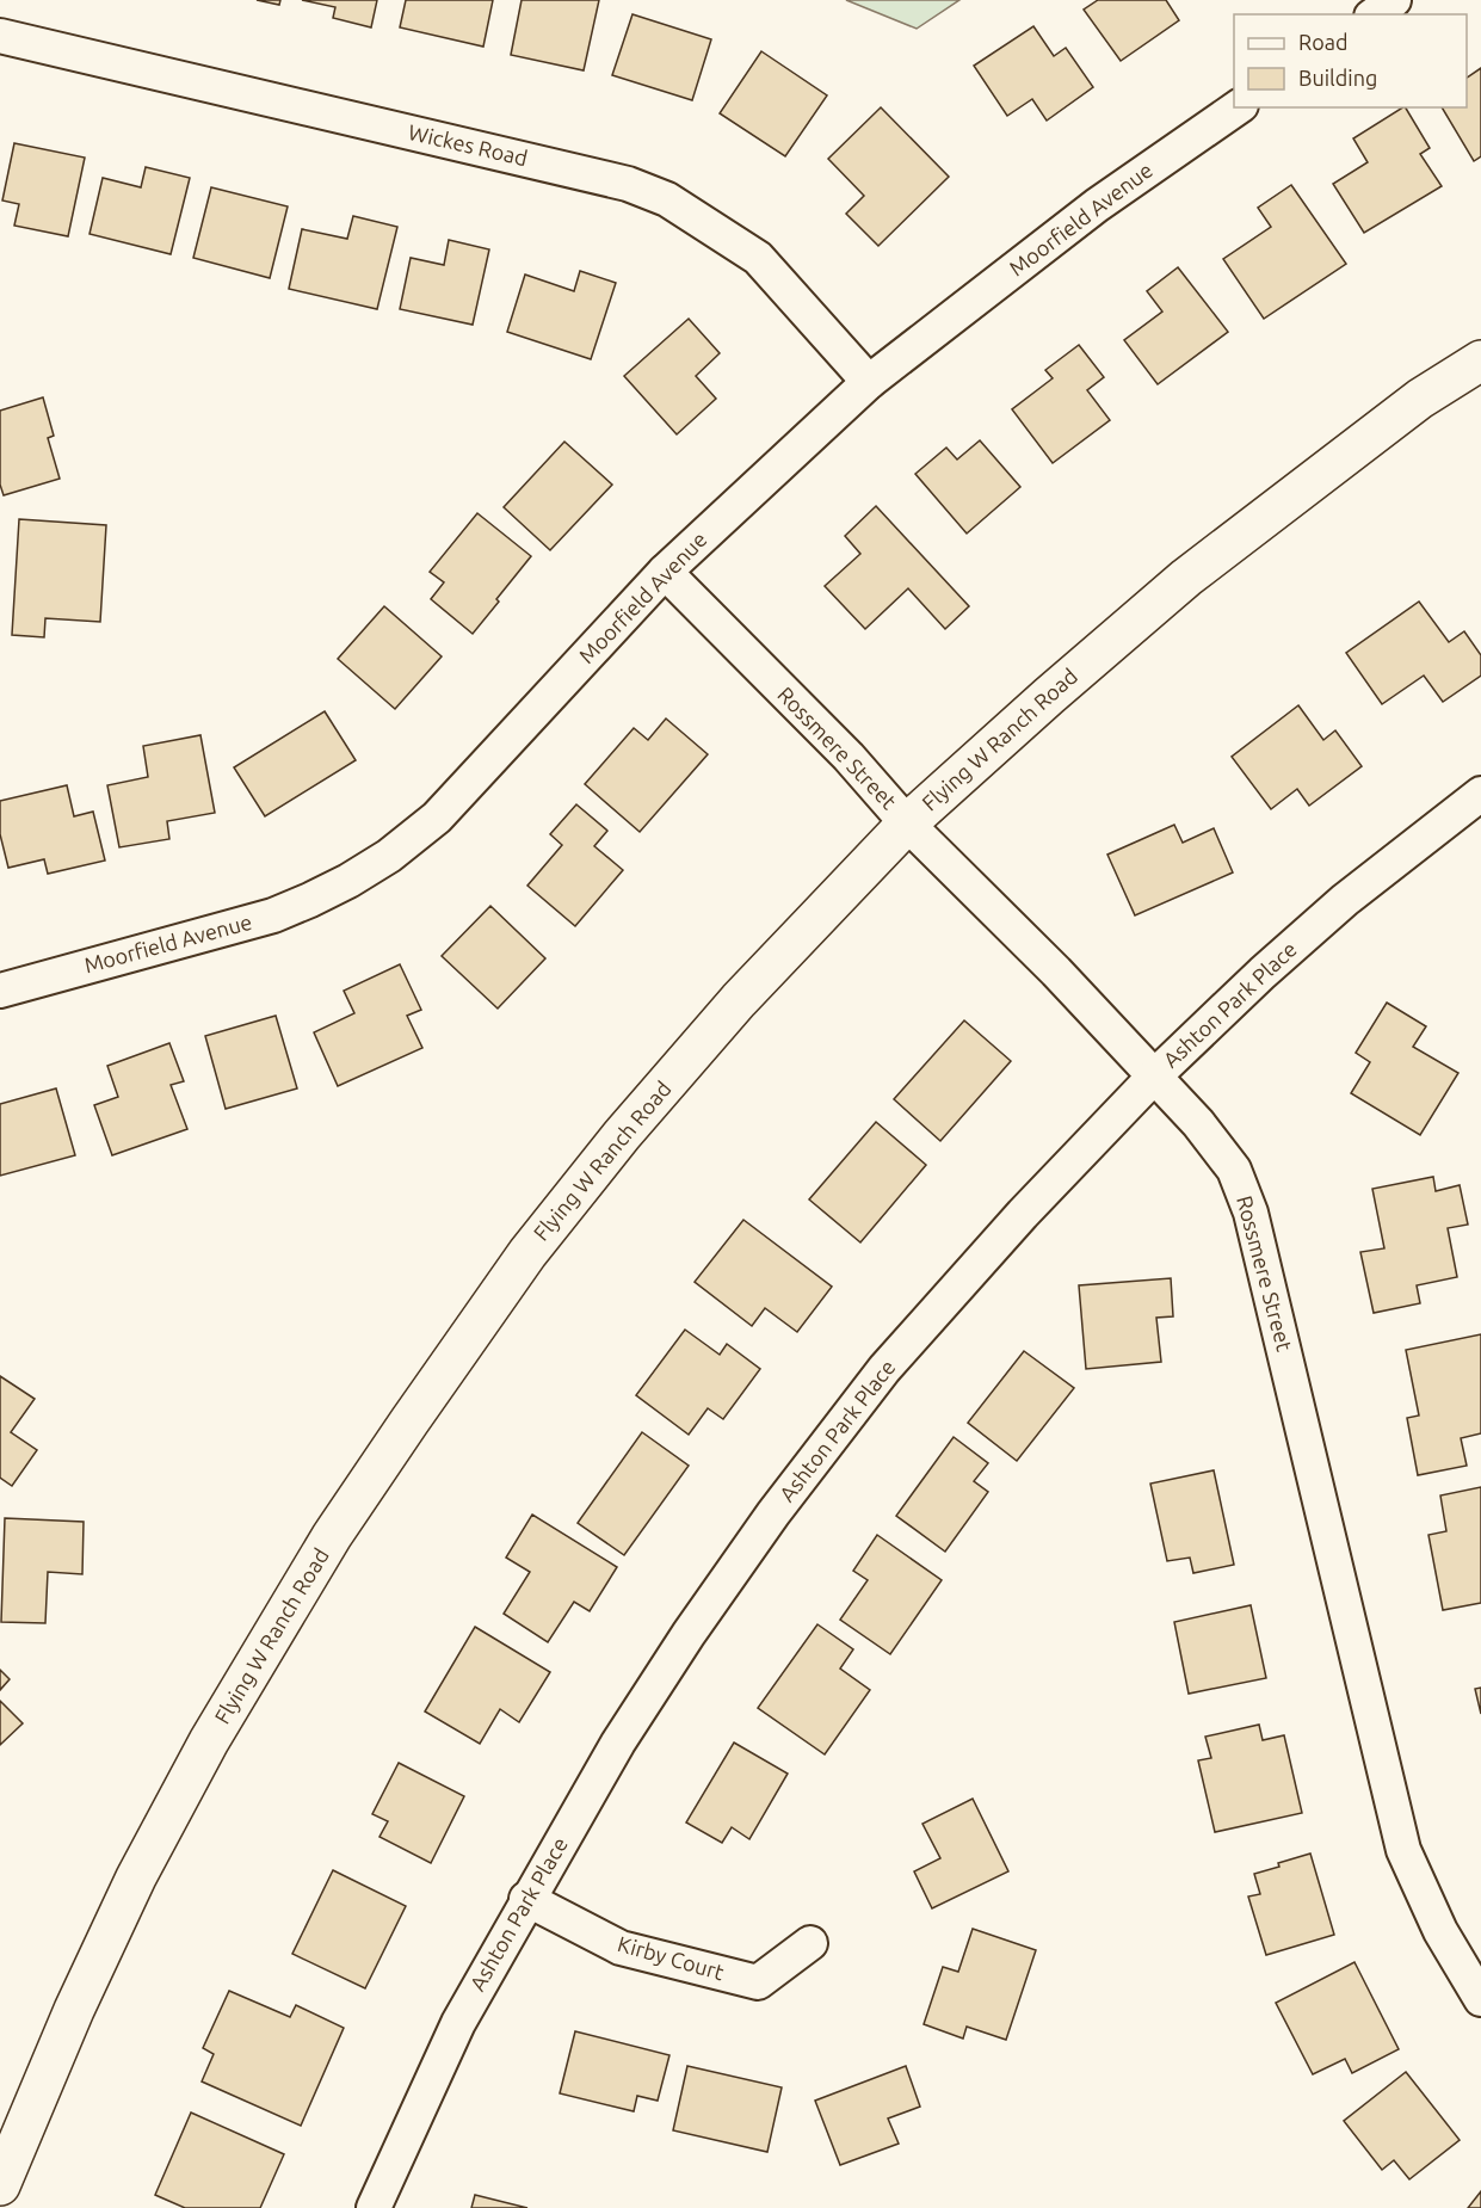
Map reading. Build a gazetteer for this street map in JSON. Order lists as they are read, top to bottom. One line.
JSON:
{"streets":{"street":["Wickes Road","Moorfield Avenue","Flying W Ranch Road","Rossmere Street","Ashton Park Place","Kirby Court"]},"crossings":[["Wickes Road","Moorfield Avenue"],["Moorfield Avenue","Rossmere Street"],["Flying W Ranch Road","Rossmere Street"],["Rossmere Street","Ashton Park Place"],["Ashton Park Place","Kirby Court"]],"legend":["Road","Building"]}
